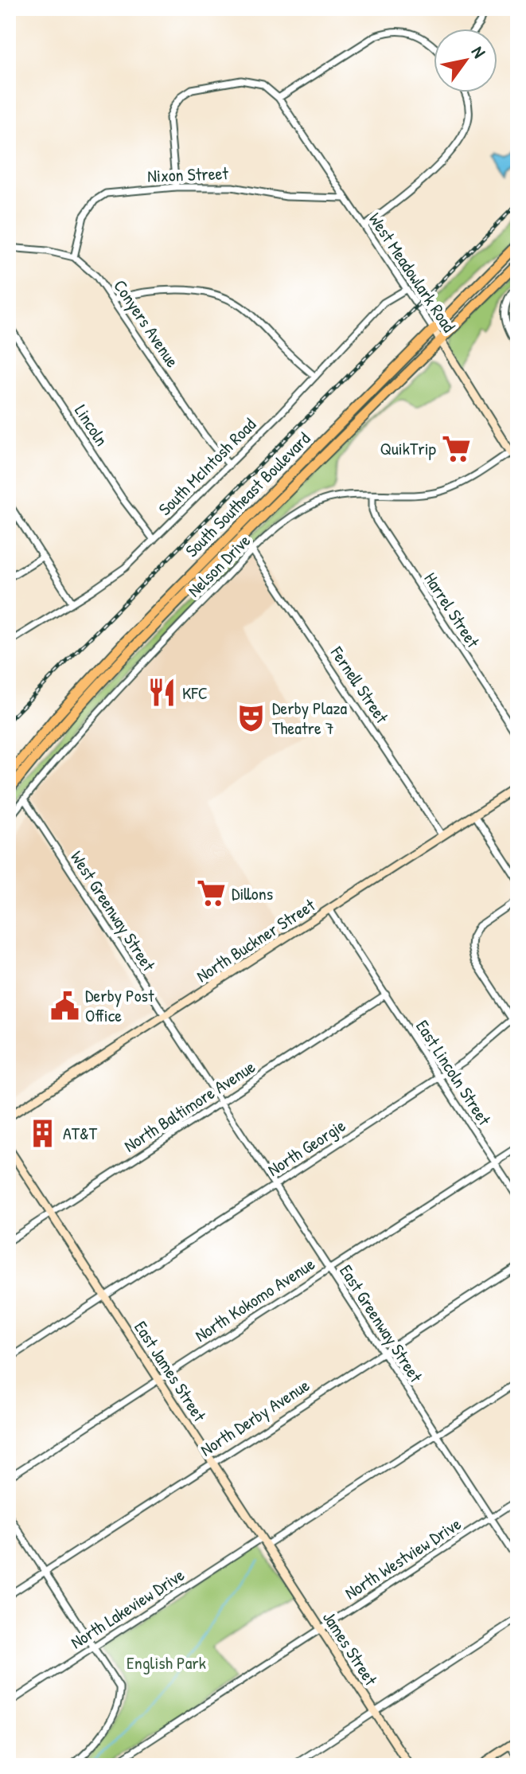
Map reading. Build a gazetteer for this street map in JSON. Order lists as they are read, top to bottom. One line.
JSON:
{"streets":{"main road":["South Southeast Boulevard"],"street":["Nixon Street","West Meadowlark Road","Conyers Avenue","Lincoln","South McIntosh Road","Nelson Drive","Harrel Street","Fernell Street","West Greenway Street","North Buckner Street","East Lincoln Street","North Baltimore Avenue","North Georgie","North Kokomo Avenue","East Greenway Street","East James Street","North Derby Avenue","North Westview Drive","North Lakeview Drive","James Street"]},"crossings":[["Nixon Street","West Meadowlark Road"],["Nixon Street","Conyers Avenue"],["West Meadowlark Road","South McIntosh Road"],["West Meadowlark Road","South Southeast Boulevard"],["West Meadowlark Road","Nelson Drive"],["Conyers Avenue","South McIntosh Road"],["Lincoln","South McIntosh Road"],["Nelson Drive","Harrel Street"],["Nelson Drive","Fernell Street"],["Nelson Drive","West Greenway Street"],["Fernell Street","North Buckner Street"],["West Greenway Street","North Buckner Street"],["West Greenway Street","North Baltimore Avenue"],["West Greenway Street","East Greenway Street"],["North Buckner Street","East Lincoln Street"],["East Lincoln Street","North Baltimore Avenue"],["East Lincoln Street","North Georgie"],["East Lincoln Street","North Kokomo Avenue"],["North Baltimore Avenue","East Greenway Street"],["North Baltimore Avenue","East James Street"],["North Georgie","East Greenway Street"],["North Georgie","East James Street"],["North Kokomo Avenue","East Greenway Street"],["North Kokomo Avenue","East James Street"],["East Greenway Street","North Derby Avenue"],["East Greenway Street","North Westview Drive"],["East Greenway Street","North Lakeview Drive"],["East James Street","North Derby Avenue"],["East James Street","North Lakeview Drive"],["East James Street","James Street"],["North Westview Drive","James Street"],["North Lakeview Drive","James Street"]],"parks":["English Park"],"places":{"supermarket":["QuikTrip","Dillons"],"restaurant":["KFC"],"theatre":["Derby Plaza Theatre 7"],"public building":["Derby Post Office"],"building":["AT&T"]},"north":"top right"}
